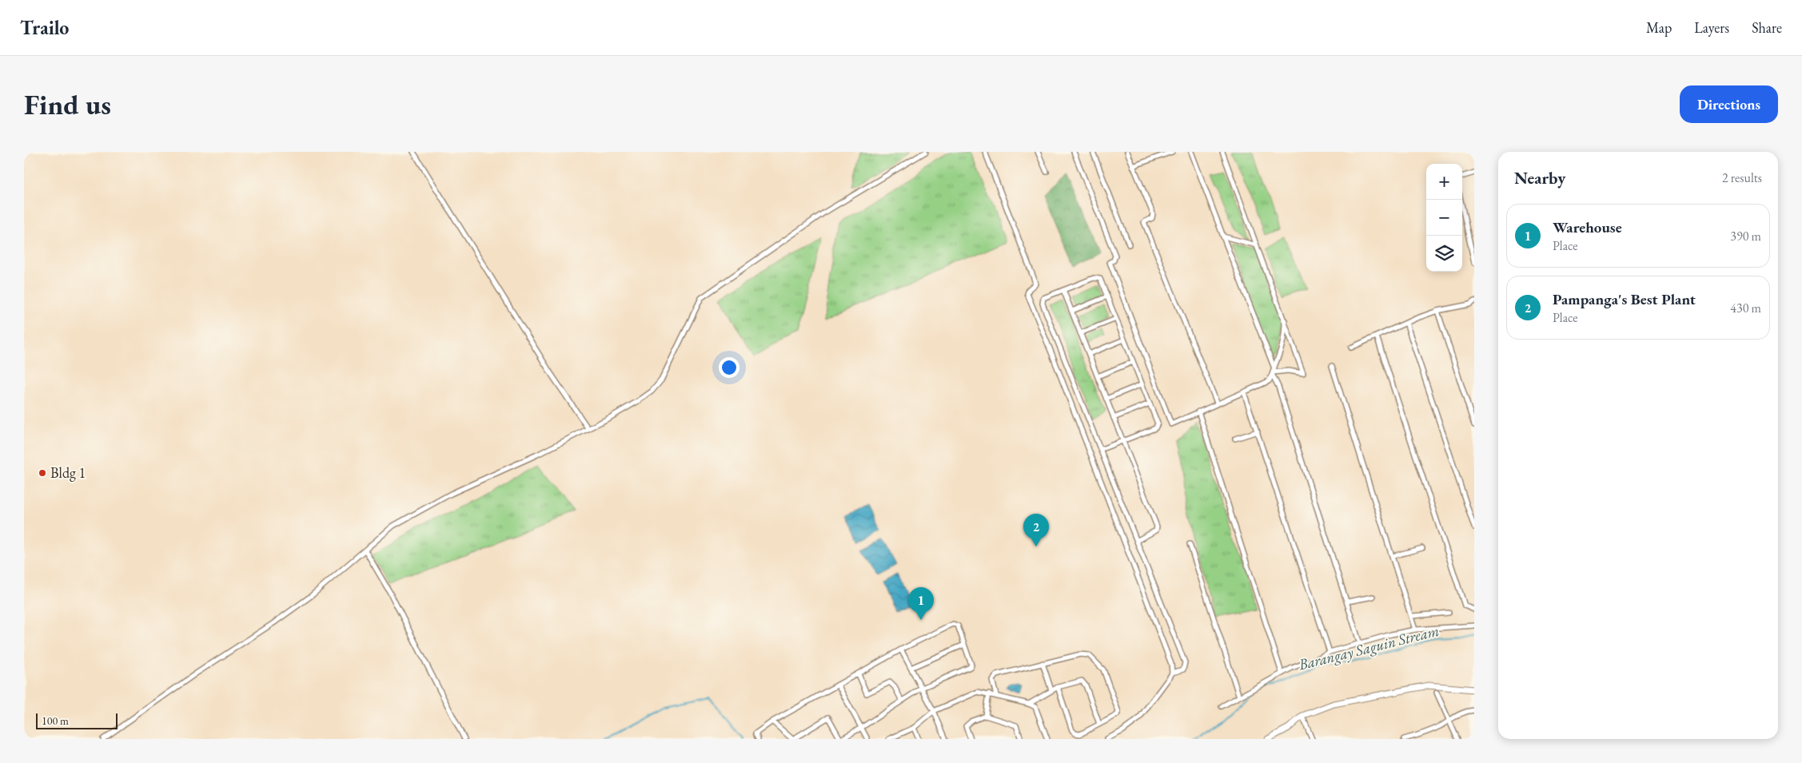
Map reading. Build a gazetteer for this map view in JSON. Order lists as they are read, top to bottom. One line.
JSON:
{"water":["Barangay Saguin Stream"],"places":["Bldg 1"],"scale_bar":"100 m","page":{"header":"Trailo","nav":["Map","Layers","Share"],"buttons":"Directions","title":"Find us","heading":["Nearby","2 results"],"map_buttons":["+","−"],"list":[{"mark":"1","name":"Warehouse","note":"Place","value":"390 m"},{"mark":"2","name":"Pampanga's Best Plant","note":"Place","value":"430 m"}],"pins":["2","1"],"scale":"100 m"}}
